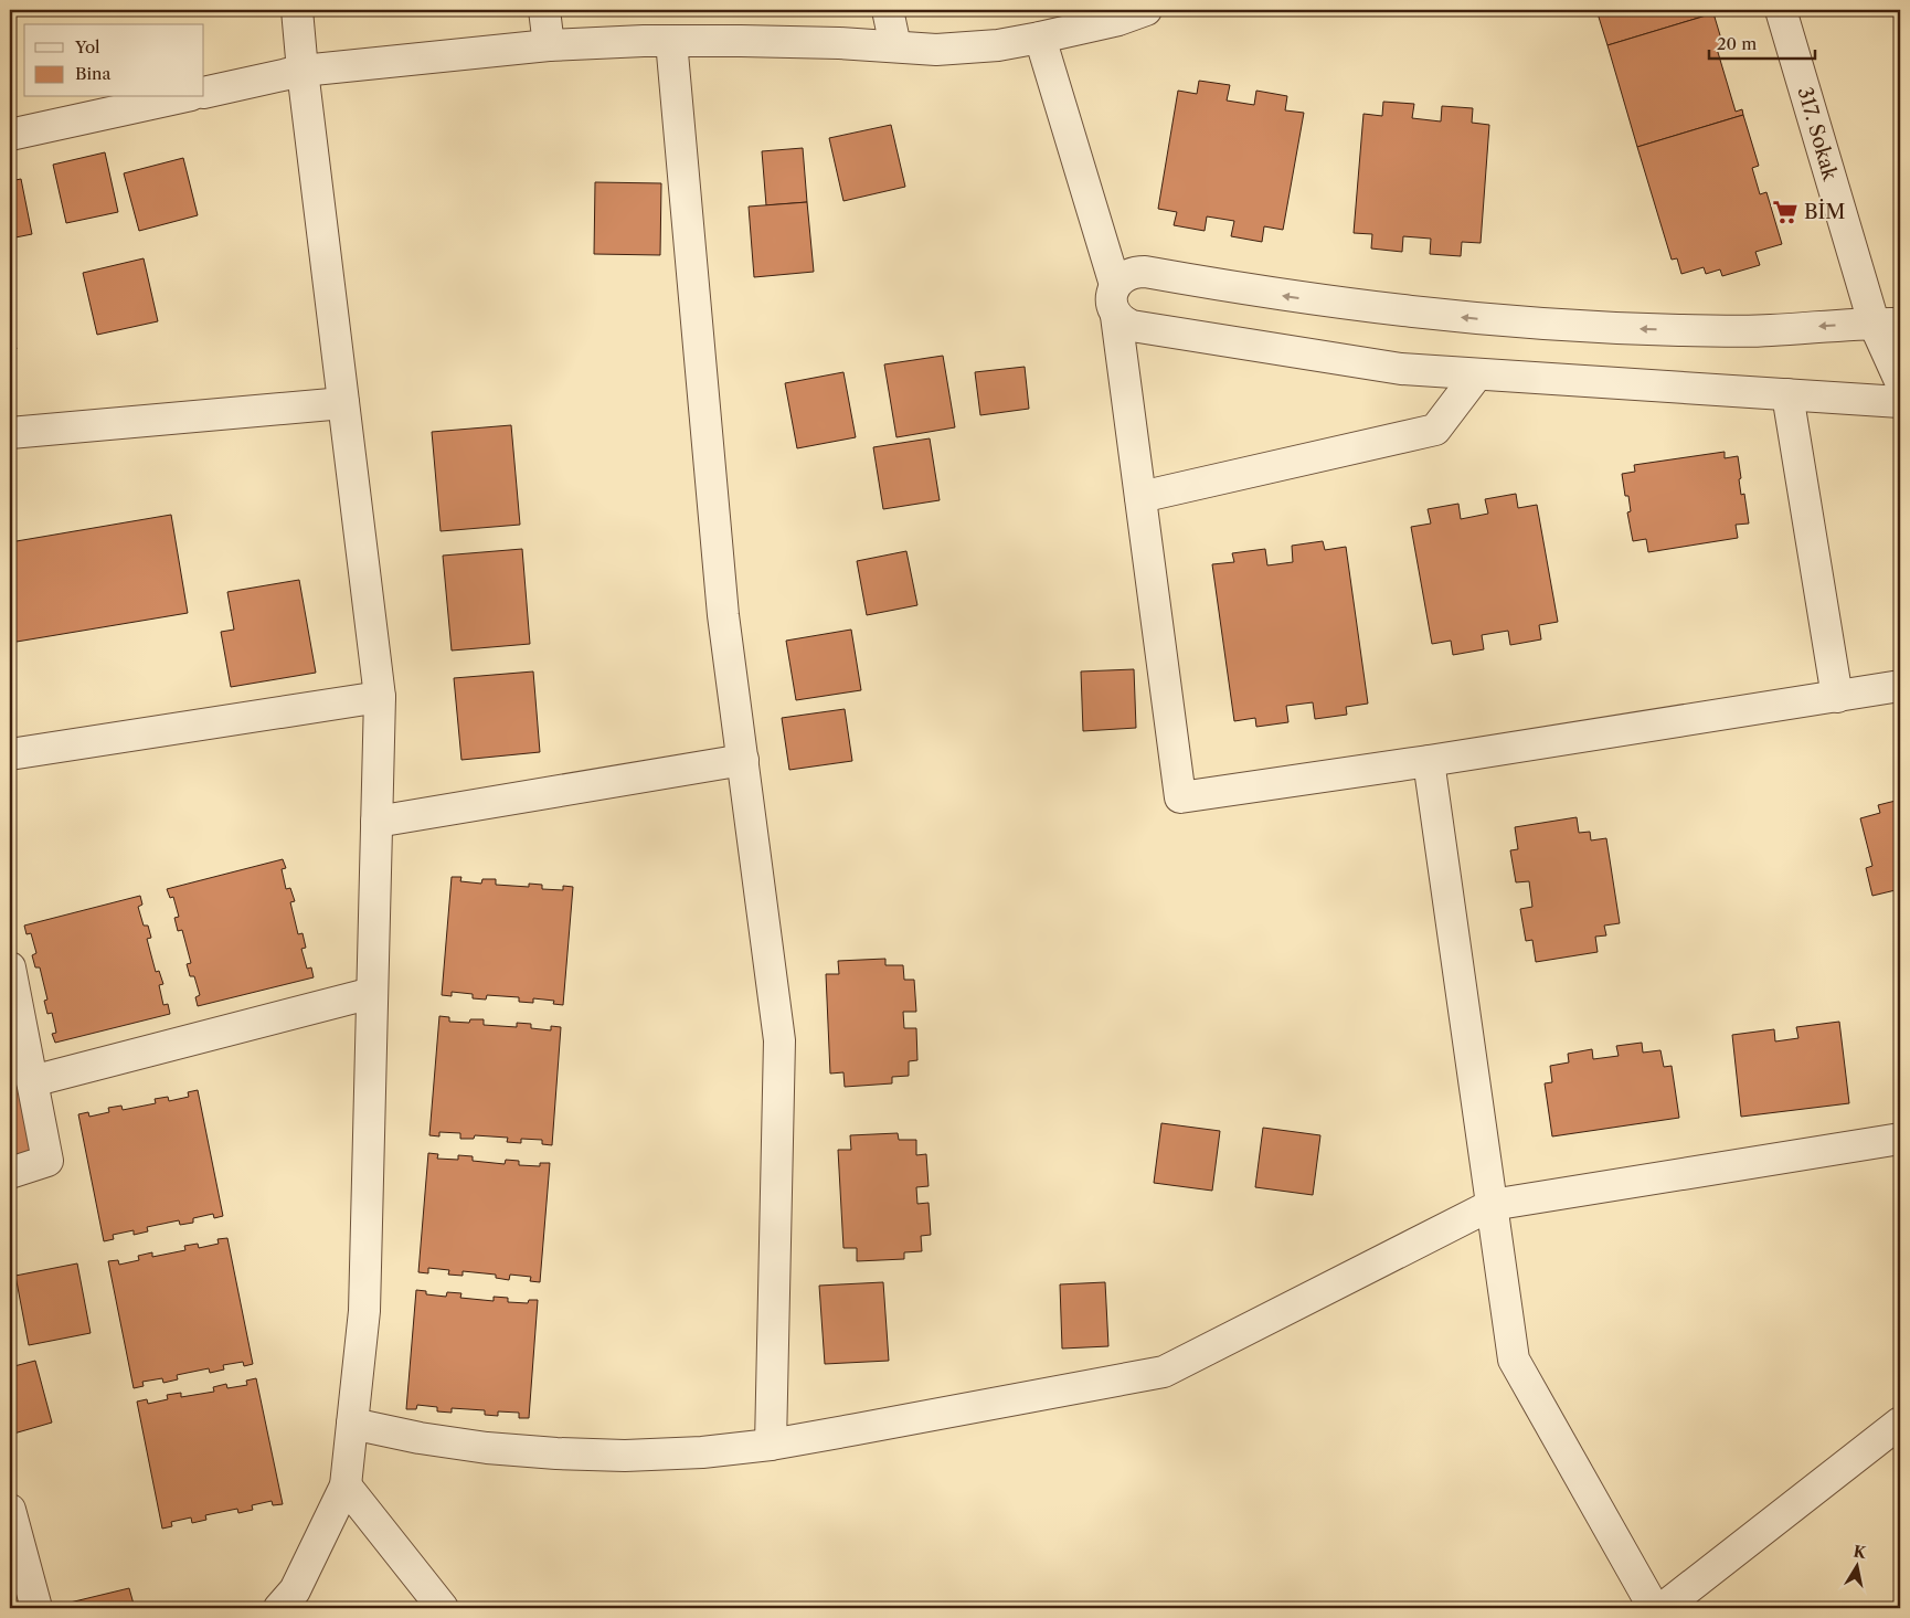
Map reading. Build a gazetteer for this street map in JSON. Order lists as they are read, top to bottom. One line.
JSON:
{"streets":{"street":["317. Sokak"]},"places":{"supermarket":["BİM"]},"legend":["Yol","Bina"],"scale_bar":"20 m","north":"top"}
